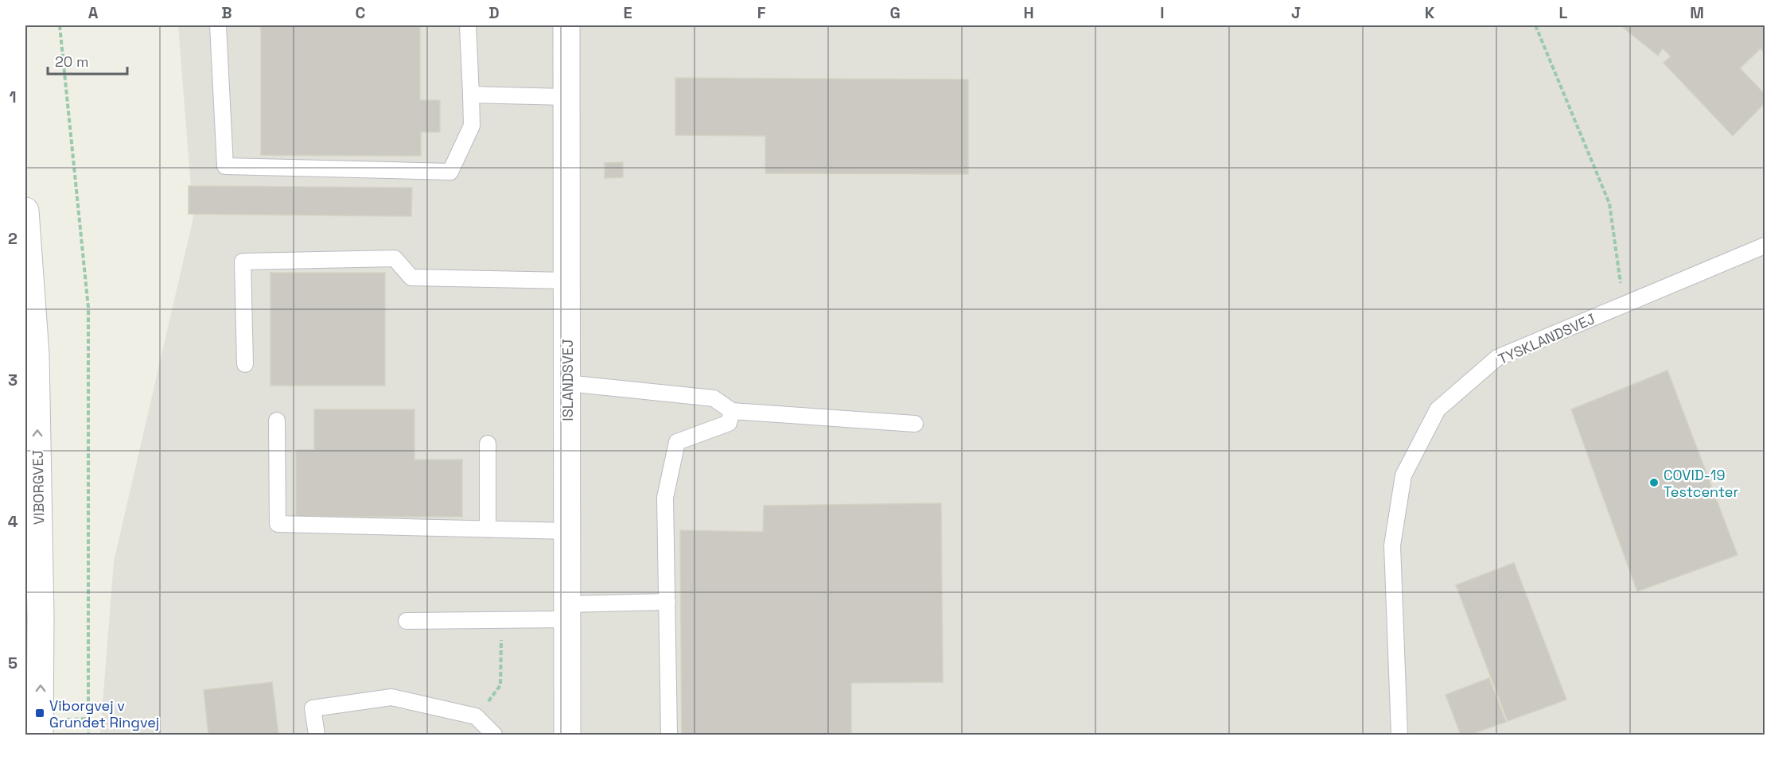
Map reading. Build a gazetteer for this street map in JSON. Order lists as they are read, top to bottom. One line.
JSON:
{"streets":{"street":["ISLANDSVEJ","VIBORGVEJ"],"lane":["TYSKLANDSVEJ"]},"one_way":["VIBORGVEJ"],"places":{"other":["COVID-19 Testcenter"],"transit":["Viborgvej v Grundet Ringvej"]},"scale_bar":"20 m","grid":{"columns":["A","B","C","D","E","F","G","H","I","J","K","L","M"],"rows":["1","2","3","4","5"]}}
